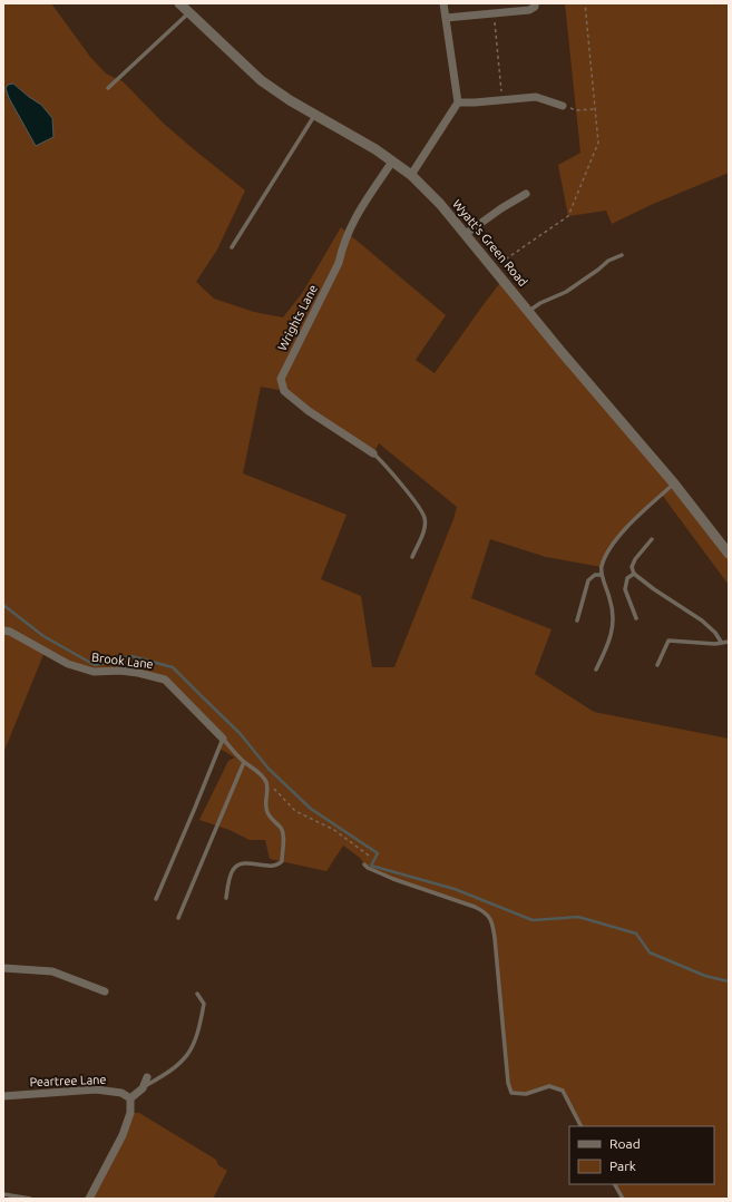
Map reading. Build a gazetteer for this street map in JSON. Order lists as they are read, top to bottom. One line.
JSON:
{"streets":{"street":["Wyatt's Green Road","Wrights Lane","Brook Lane","Peartree Lane"]},"crossings":[["Wyatt's Green Road","Wrights Lane"]],"legend":["Road","Park"]}
